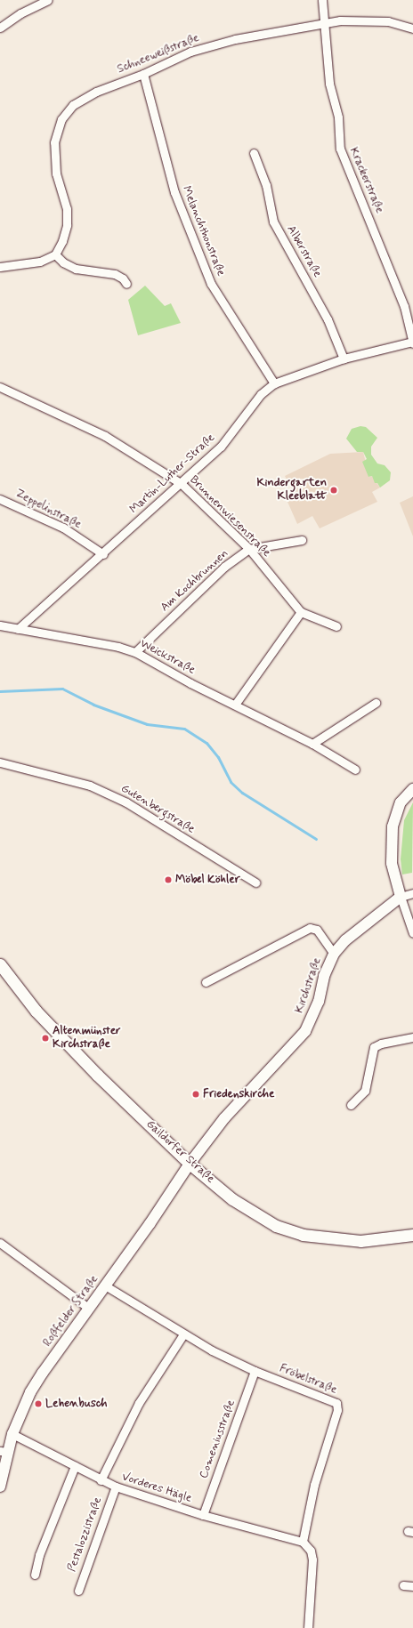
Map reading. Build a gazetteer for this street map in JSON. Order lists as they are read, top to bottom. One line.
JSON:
{"streets":{"main road":["Gaildorfer Straße"],"street":["Schneeweißstraße","Krackerstraße","Melanchthonstraße","Alberstraße","Martin-Luther-Straße","Zeppelinstraße","Brunnenwiesenstraße","Am Kochbrunnen","Weickstraße","Gutenbergstraße","Kirchstraße","Roßfelder Straße","Fröbelstraße","Comeniusstraße","Vorderes Hägle","Pestalozzistraße"]},"crossings":[["Schneeweißstraße","Krackerstraße"],["Schneeweißstraße","Melanchthonstraße"],["Krackerstraße","Martin-Luther-Straße"],["Melanchthonstraße","Martin-Luther-Straße"],["Alberstraße","Martin-Luther-Straße"],["Martin-Luther-Straße","Zeppelinstraße"],["Martin-Luther-Straße","Brunnenwiesenstraße"],["Martin-Luther-Straße","Weickstraße"],["Brunnenwiesenstraße","Am Kochbrunnen"],["Am Kochbrunnen","Weickstraße"],["Kirchstraße","Gaildorfer Straße"],["Kirchstraße","Roßfelder Straße"],["Gaildorfer Straße","Roßfelder Straße"],["Roßfelder Straße","Fröbelstraße"],["Roßfelder Straße","Vorderes Hägle"],["Fröbelstraße","Comeniusstraße"],["Fröbelstraße","Vorderes Hägle"],["Comeniusstraße","Vorderes Hägle"],["Vorderes Hägle","Pestalozzistraße"]],"places":["Kindergarten Kleeblatt","Möbel Köhler","Altenmünster Kirchstraße","Friedenskirche","Lehenbusch"]}
